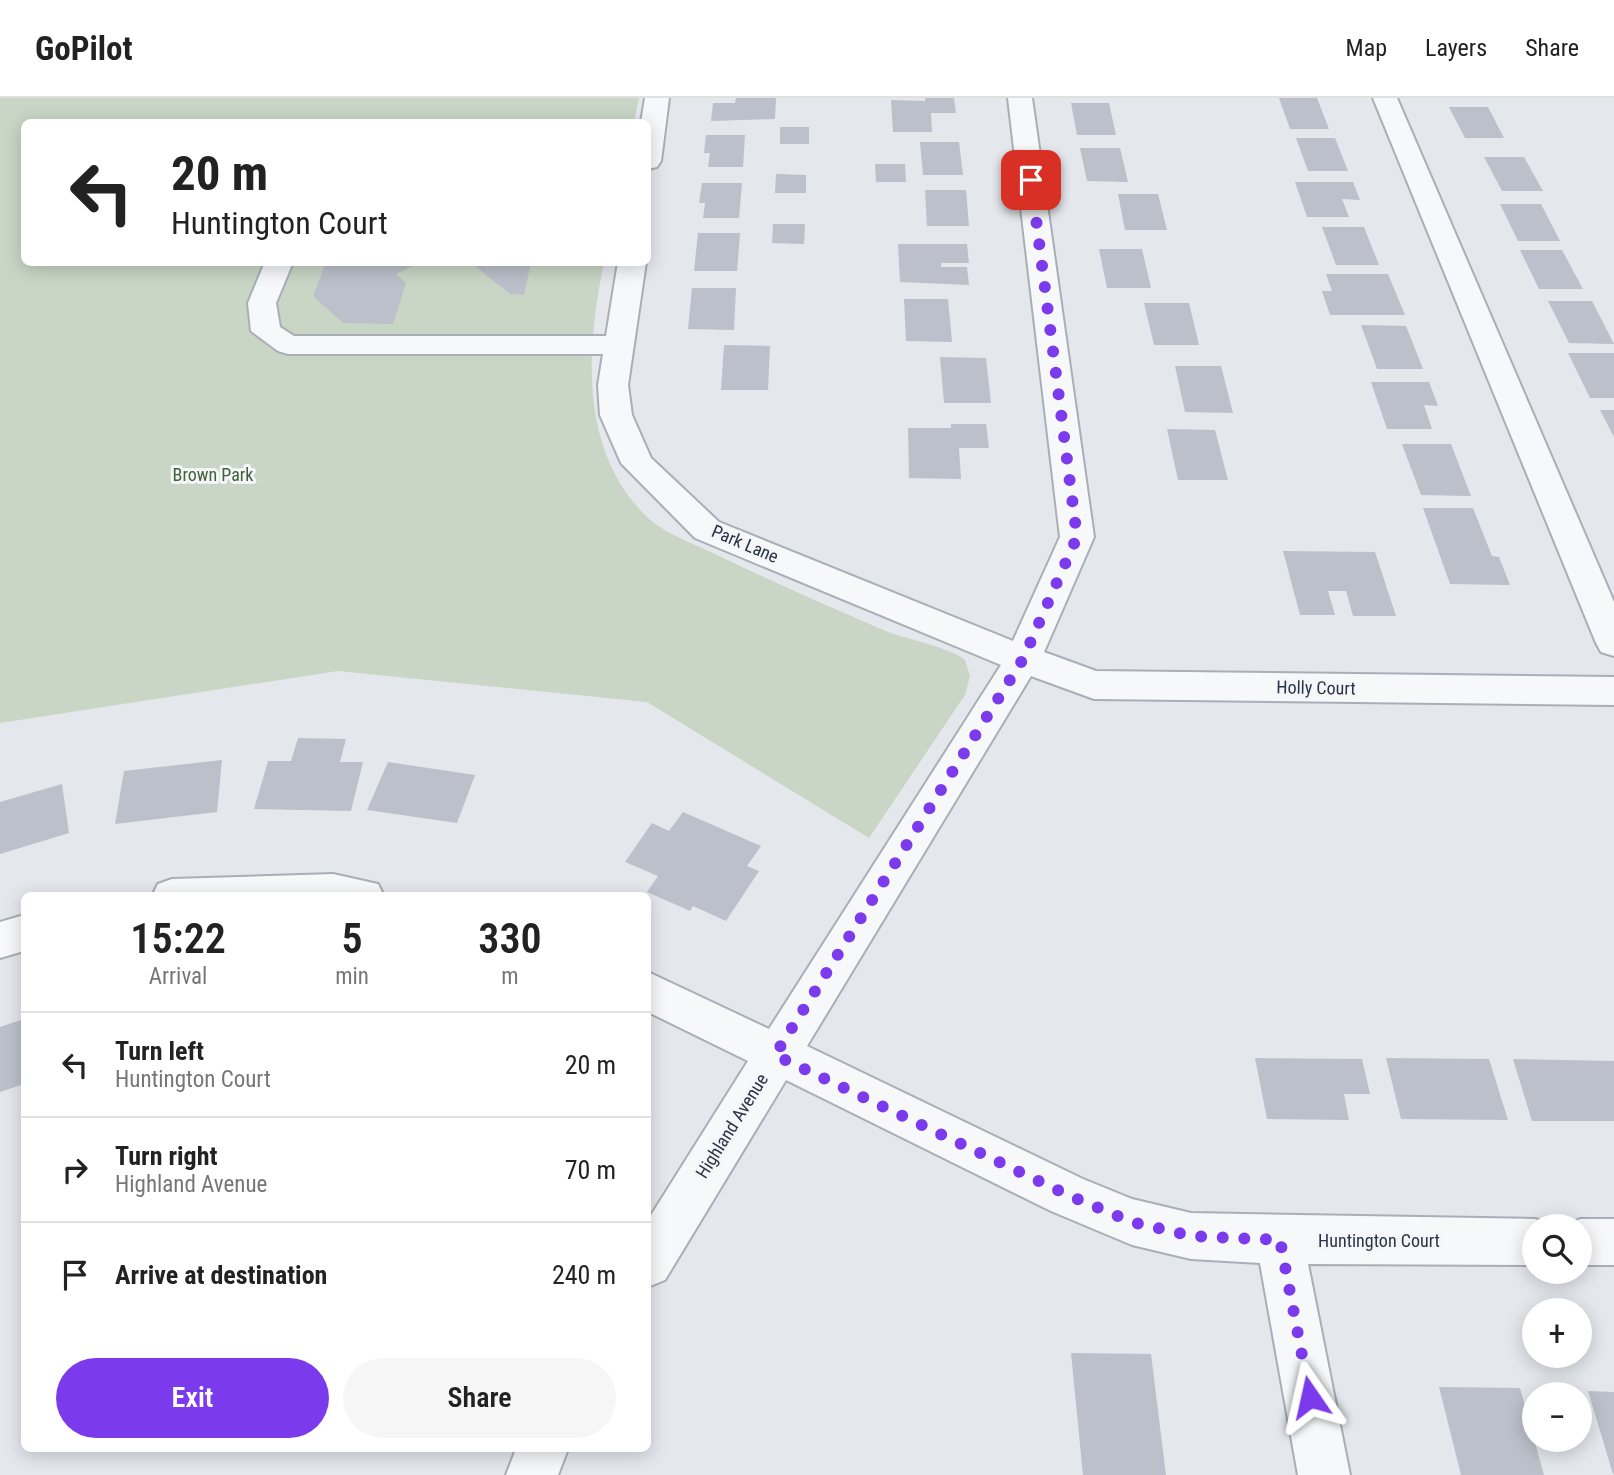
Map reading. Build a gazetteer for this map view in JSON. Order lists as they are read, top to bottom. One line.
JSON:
{"streets":{"street":["Park Lane","Holly Court","Highland Avenue","Huntington Court"]},"crossings":[["Park Lane","Holly Court"],["Park Lane","Highland Avenue"],["Holly Court","Highland Avenue"],["Highland Avenue","Huntington Court"]],"parks":["Brown Park"],"page":{"header":"GoPilot","nav":["Map","Layers","Share"],"turn":["20 m","Huntington Court"],"eta":["15:22","Arrival","5","min","330","m"],"list":[{"name":"Turn left","note":"Huntington Court","value":"20 m"},{"name":"Turn right","note":"Highland Avenue","value":"70 m"},{"name":"Arrive at destination","value":"240 m"}],"map_buttons":["+","−"],"buttons":["Exit","Share"]}}
